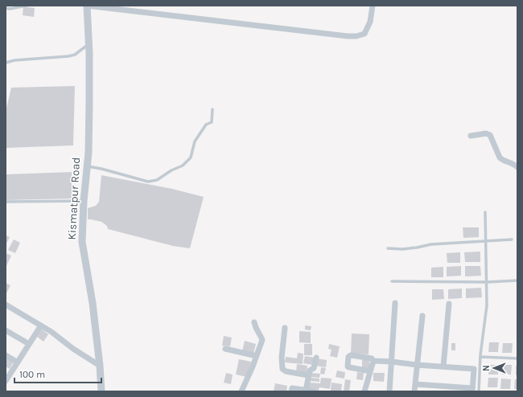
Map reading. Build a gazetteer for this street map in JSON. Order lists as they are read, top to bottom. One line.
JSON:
{"streets":{"street":["Kismatpur Road"]},"scale_bar":"100 m","north":"left"}
